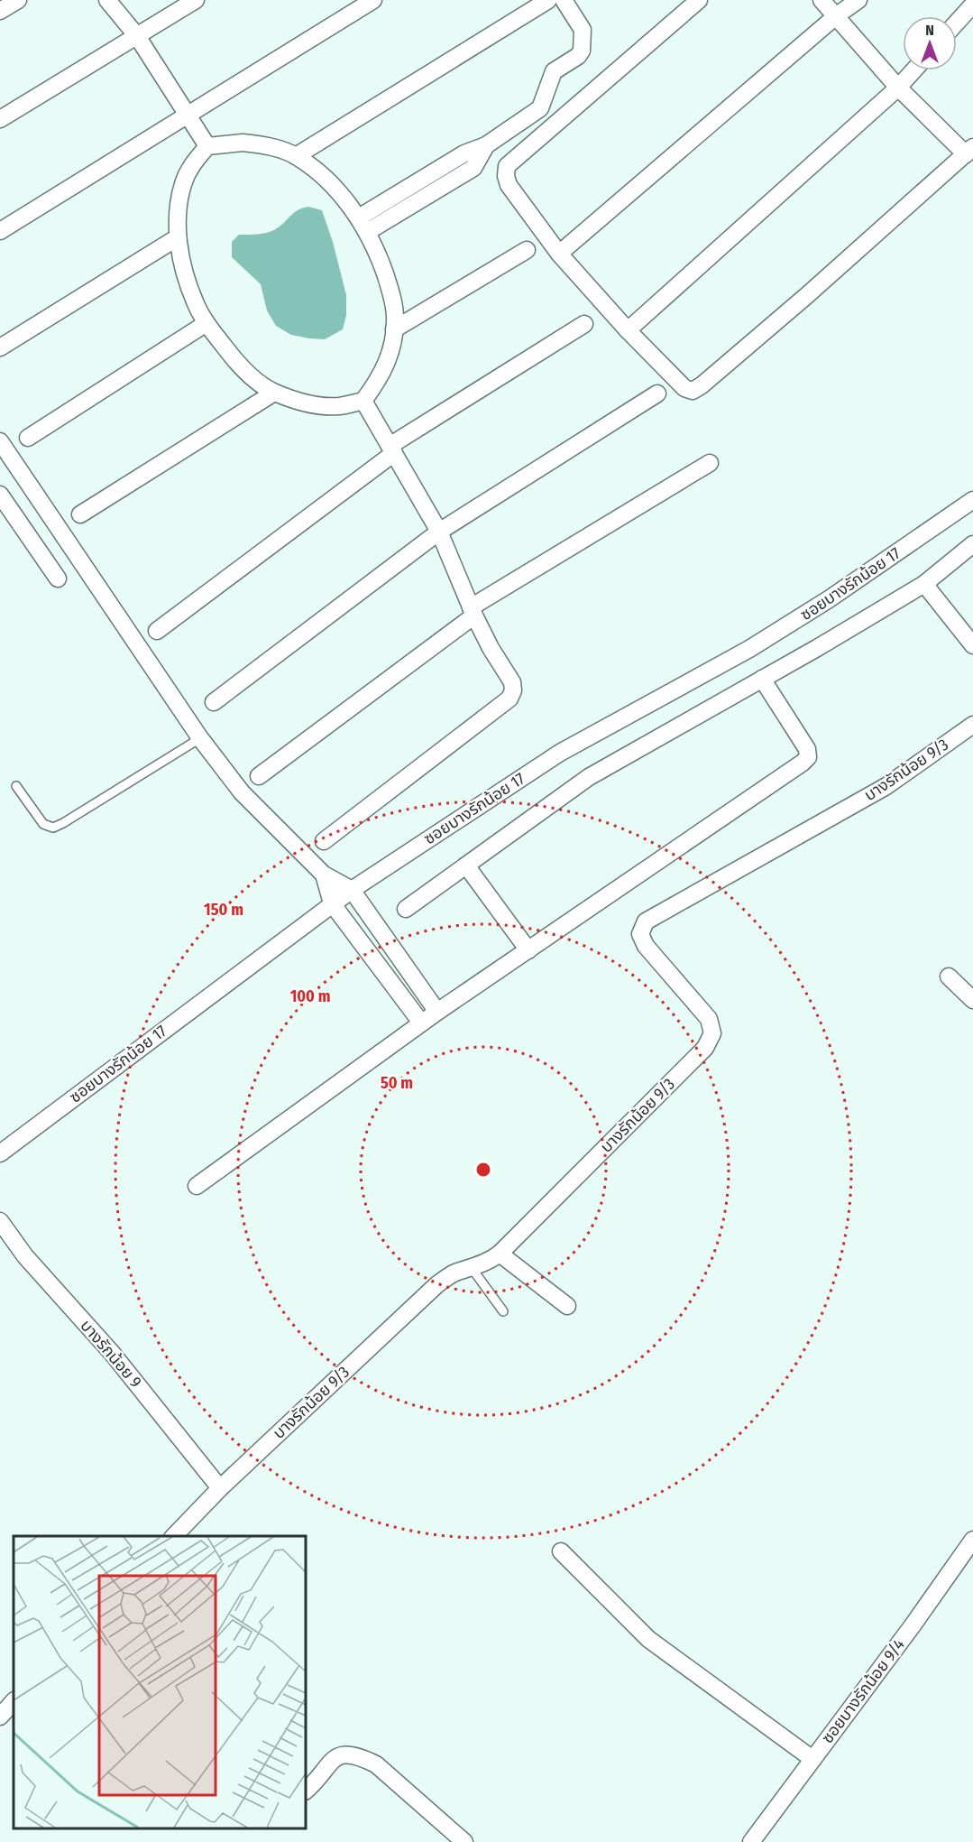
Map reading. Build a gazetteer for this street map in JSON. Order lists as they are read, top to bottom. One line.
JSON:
{"streets":{"street":["ซอยบางรักน้อย 17","บางรักน้อย 9/3","บางรักน้อย 9","ซอยบางรักน้อย 9/4"]},"crossings":[["บางรักน้อย 9/3","บางรักน้อย 9"]],"north":"top","rings":["150 m","100 m","50 m"]}
